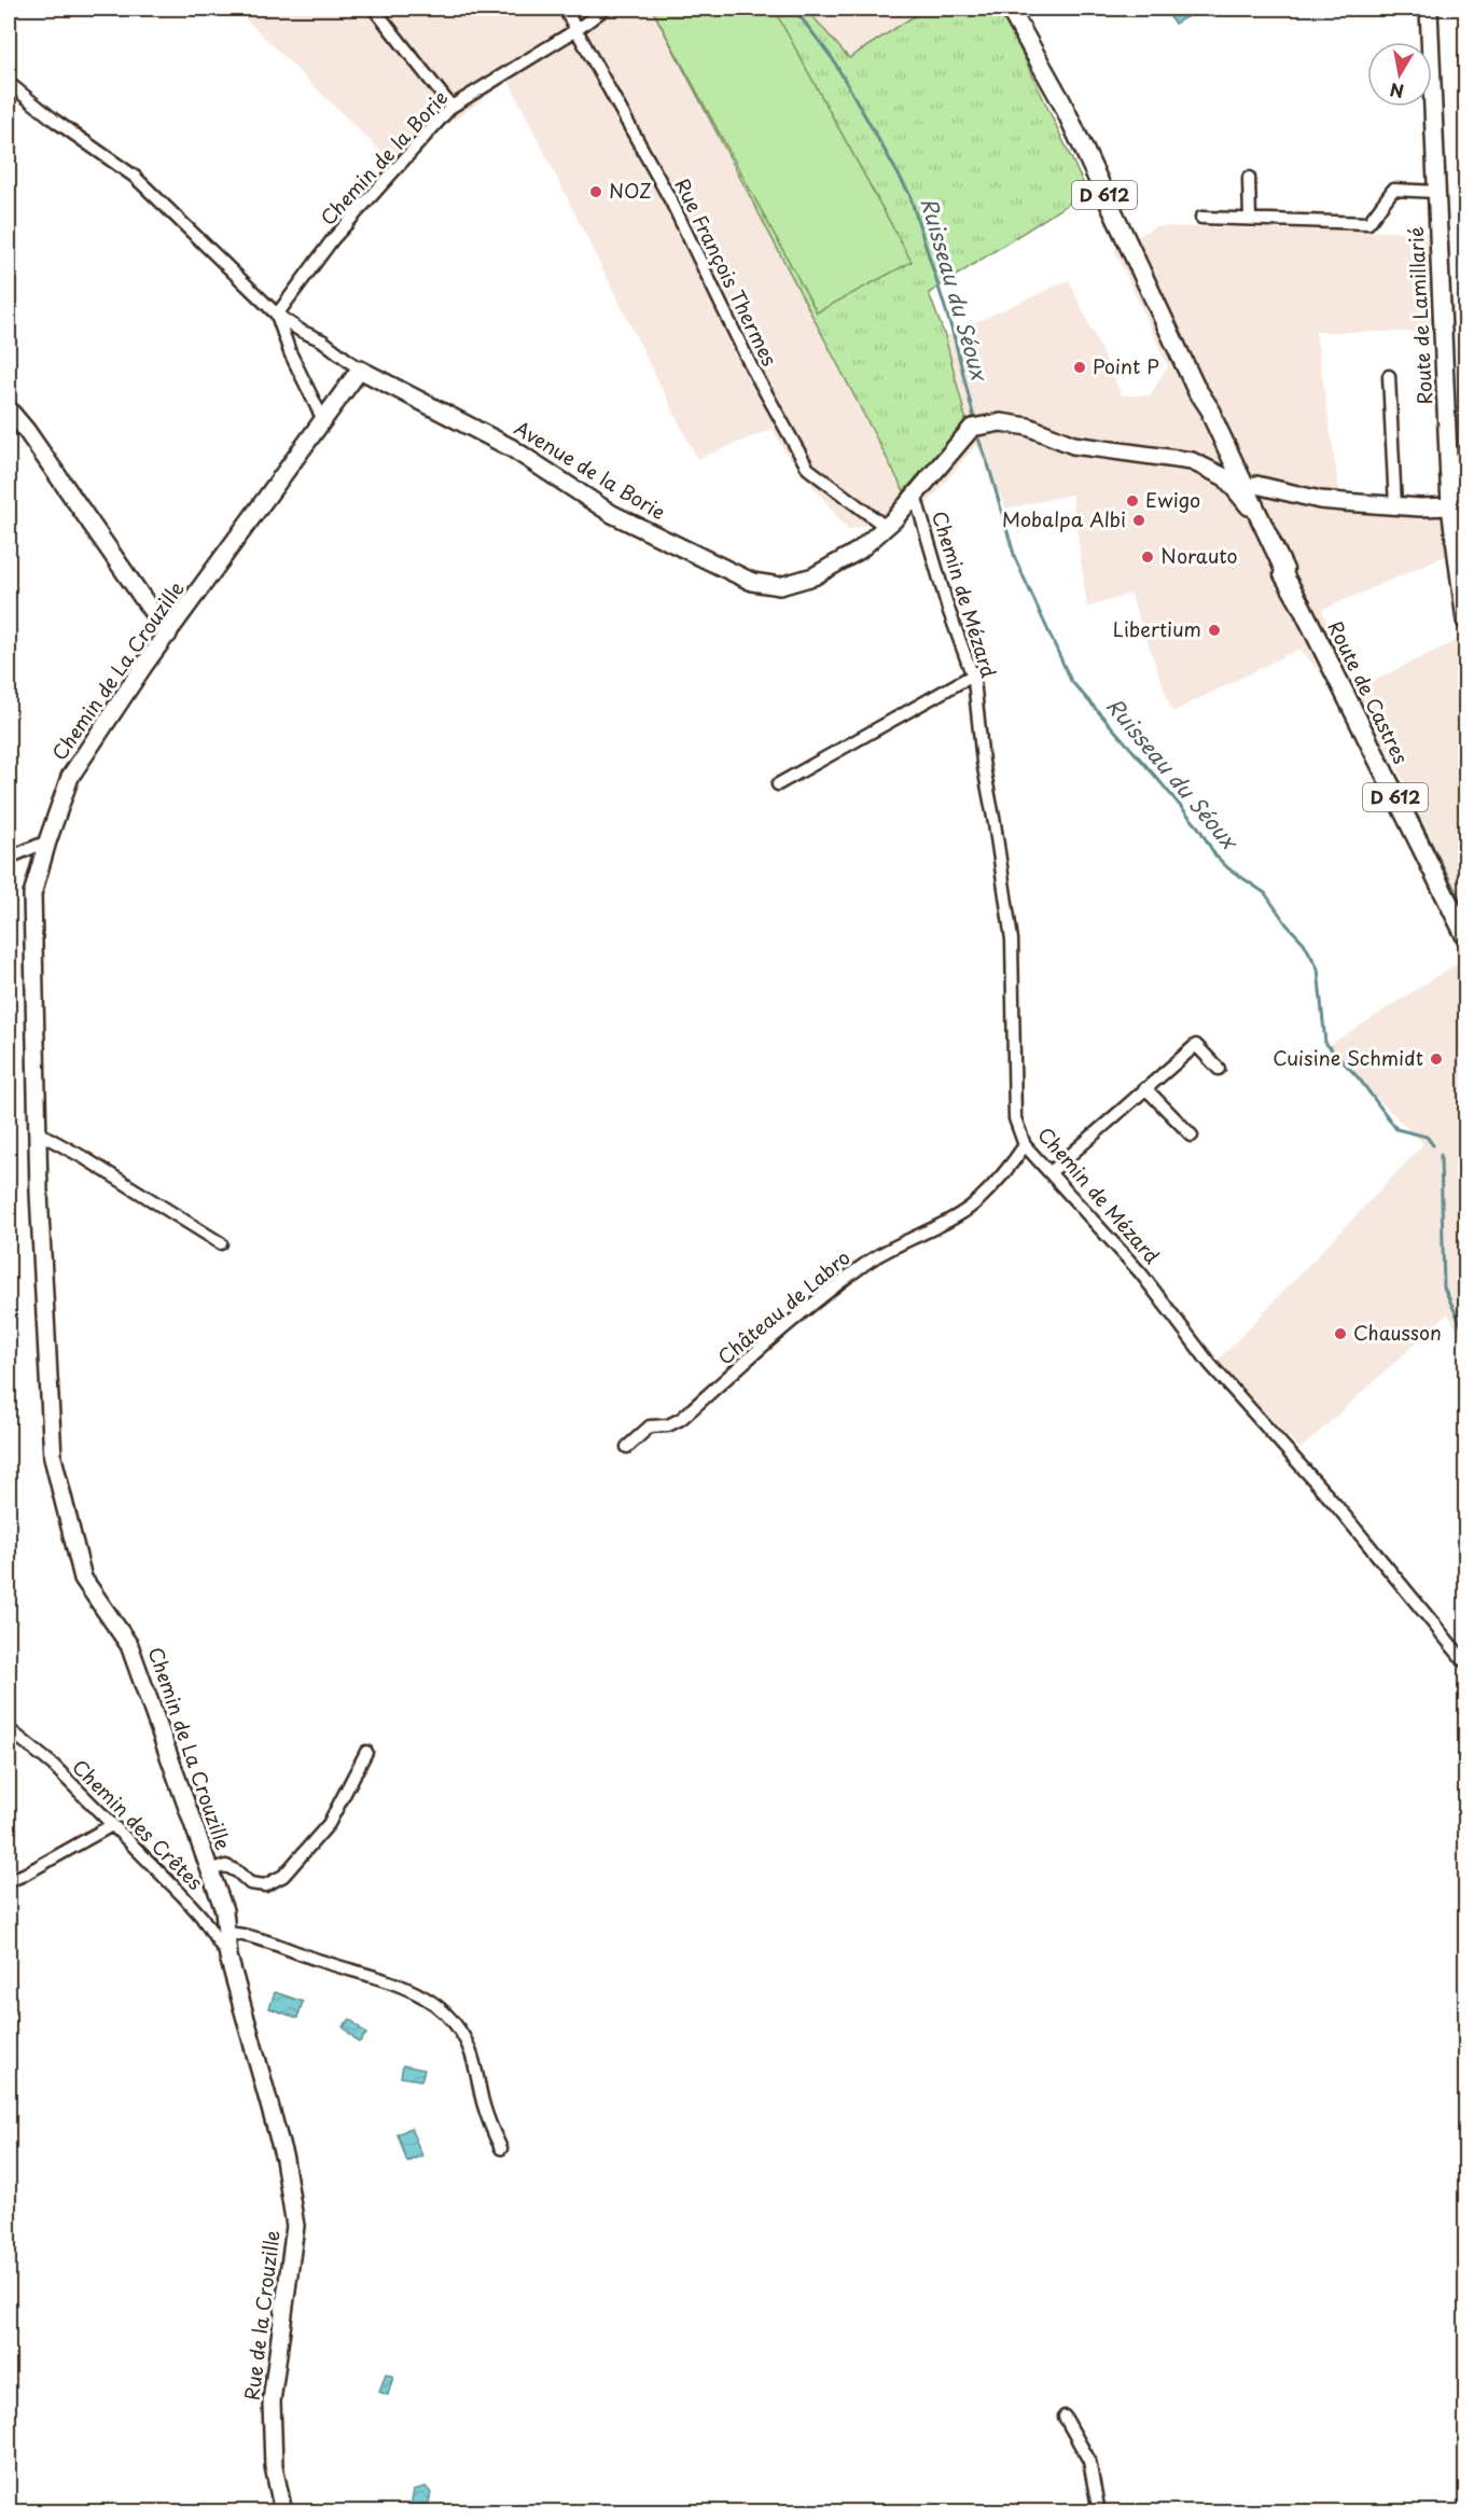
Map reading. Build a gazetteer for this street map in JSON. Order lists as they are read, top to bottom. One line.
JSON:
{"streets":{"main road":["D 612","Route de Castres"],"street":["Chemin de la Borie","Rue François Thermes","Route de Lamillarié","Avenue de la Borie","Chemin de Mézard","Chemin de La Crouzille","Château de Labro","Chemin des Crêtes","Rue de la Crouzille"]},"crossings":[["Chemin de la Borie","Rue François Thermes"],["Chemin de la Borie","Avenue de la Borie"],["Rue François Thermes","Avenue de la Borie"],["Avenue de la Borie","Chemin de Mézard"],["Avenue de la Borie","Chemin de La Crouzille"],["Avenue de la Borie","Route de Castres"],["Chemin de Mézard","Château de Labro"],["Chemin de La Crouzille","Rue de la Crouzille"],["Chemin des Crêtes","Rue de la Crouzille"]],"water":["Ruisseau du Séoux"],"places":["NOZ","Point P","Ewigo","Mobalpa Albi","Norauto","Libertium","Cuisine Schmidt","Chausson"],"north":"bottom"}
